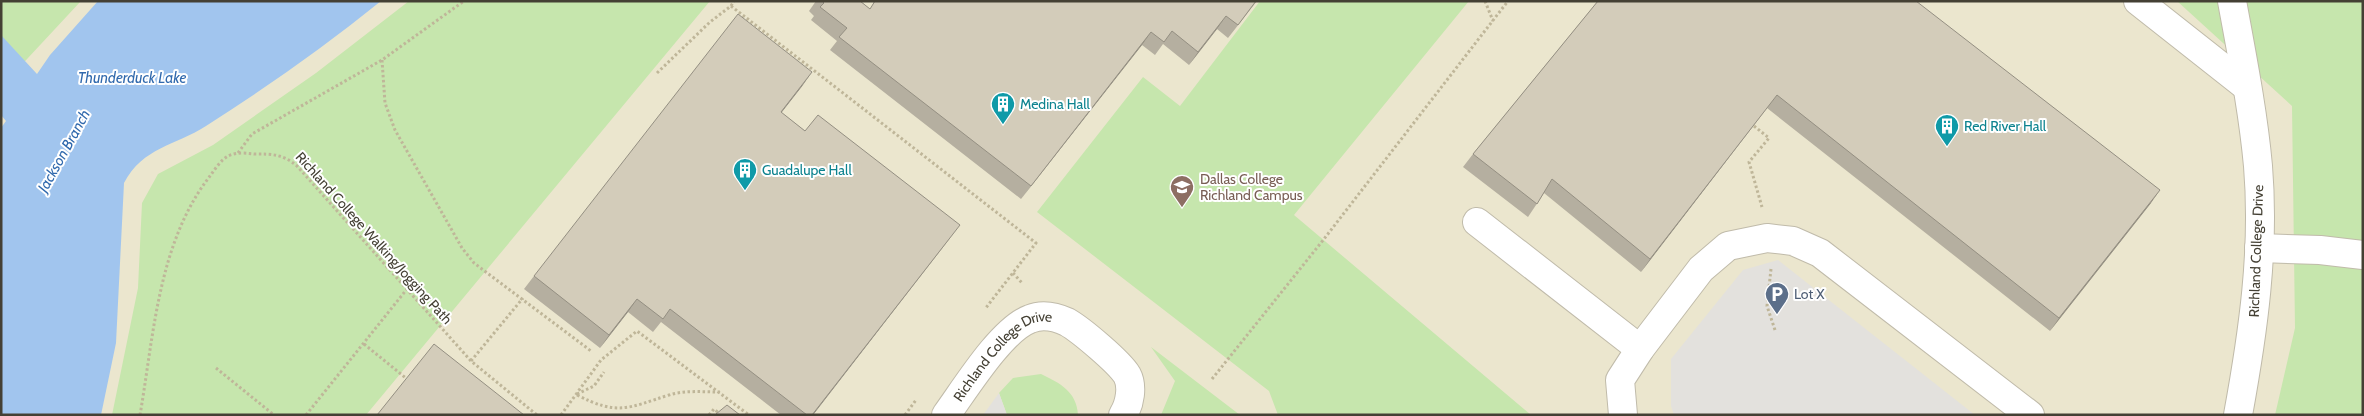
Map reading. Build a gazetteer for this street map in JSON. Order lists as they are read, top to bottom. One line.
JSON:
{"streets":{"street":["Richland College Drive"],"path":["Richland College Walking/Jogging Path"]},"water":["Thunderduck Lake","Jackson Branch"],"places":{"building":["Medina Hall","Red River Hall","Guadalupe Hall"],"school or university":["Dallas College Richland Campus"],"parking":["Lot X"]}}
